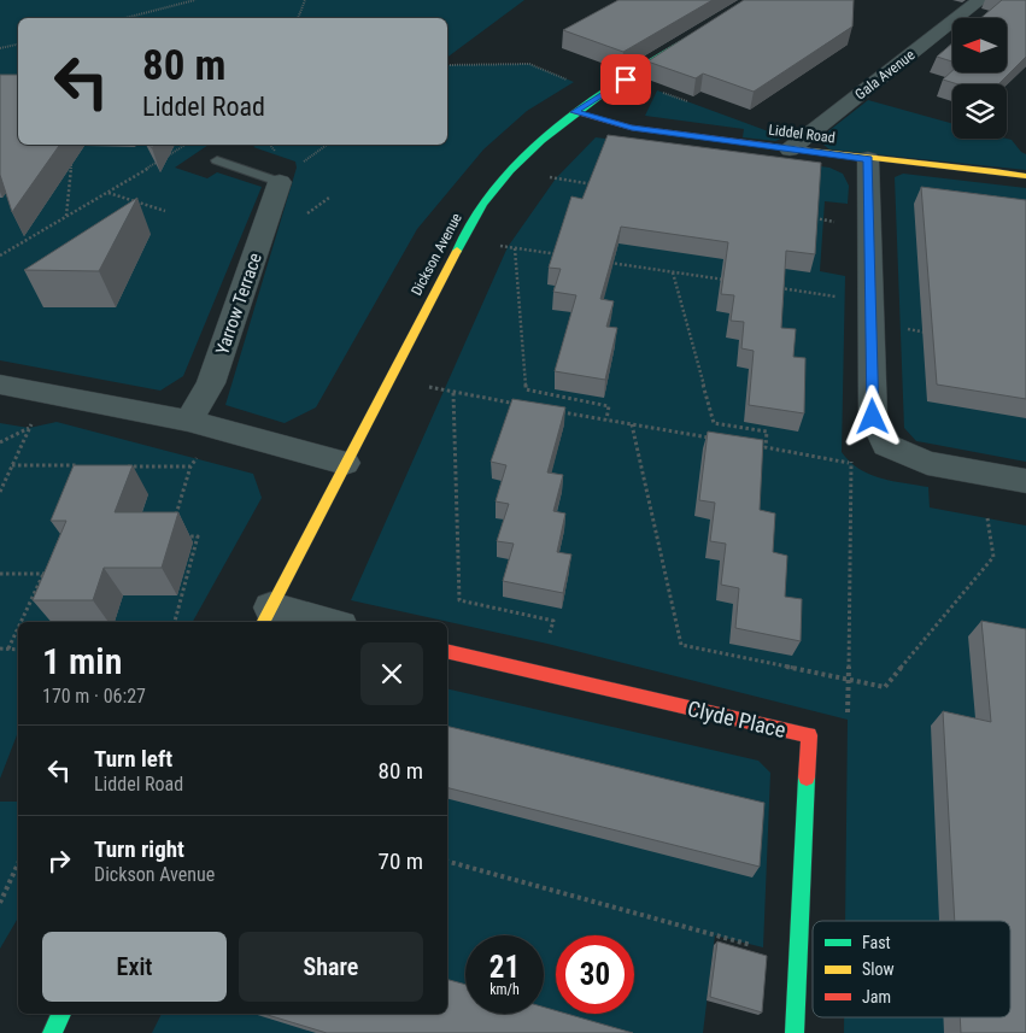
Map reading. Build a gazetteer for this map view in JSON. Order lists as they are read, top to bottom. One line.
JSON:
{"streets":{"street":["Gala Avenue","Liddel Road","Dickson Avenue","Yarrow Terrace","Clyde Place"]},"crossings":[["Gala Avenue","Liddel Road"],["Liddel Road","Dickson Avenue"]],"legend":["Fast","Slow","Jam"],"north":"left","page":{"turn":["80 m","Liddel Road"],"heading":["1 min","170 m · 06:27"],"list":[{"name":"Turn left","note":"Liddel Road","value":"80 m"},{"name":"Turn right","note":"Dickson Avenue","value":"70 m"}],"buttons":["Exit","Share"],"speed":"21 km/h","limit":"30"}}
